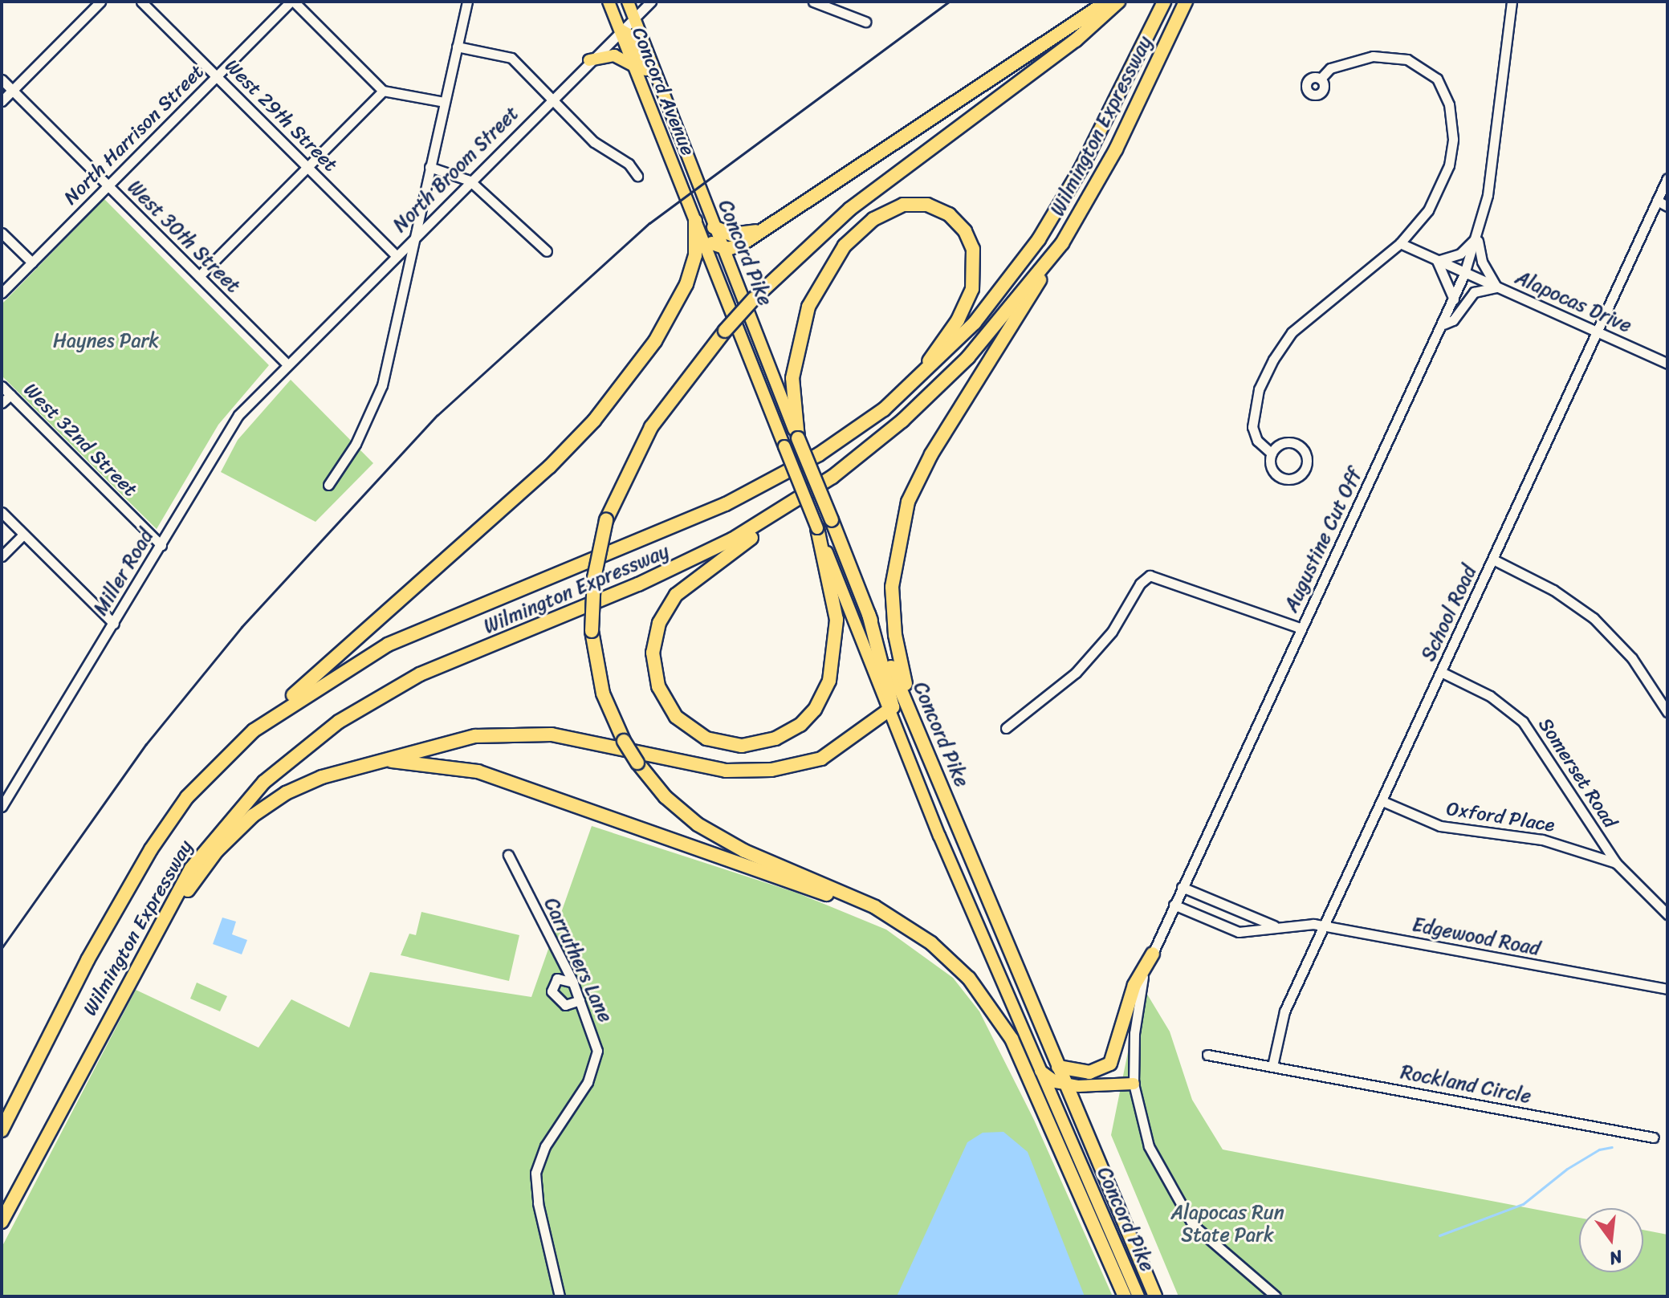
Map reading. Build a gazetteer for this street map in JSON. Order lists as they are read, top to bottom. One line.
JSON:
{"streets":{"highway":["Wilmington Expressway","Concord Pike"],"main road":["Concord Avenue"],"street":["West 29th Street","North Harrison Street","North Broom Street","West 30th Street","Alapocas Drive","West 32nd Street","Augustine Cut Off","Miller Road","School Road","Somerset Road","Oxford Place","Edgewood Road","Carruthers Lane","Rockland Circle"]},"crossings":[["Concord Avenue","North Broom Street"],["Concord Avenue","Concord Pike"],["West 29th Street","North Harrison Street"],["West 29th Street","North Broom Street"],["North Harrison Street","West 30th Street"],["North Broom Street","West 30th Street"],["North Broom Street","Miller Road"],["West 30th Street","Miller Road"],["Alapocas Drive","Augustine Cut Off"],["Alapocas Drive","School Road"],["West 32nd Street","Miller Road"],["Augustine Cut Off","Edgewood Road"],["School Road","Somerset Road"],["School Road","Oxford Place"],["School Road","Edgewood Road"],["School Road","Rockland Circle"],["Somerset Road","Oxford Place"]],"parks":["Haynes Park","Alapocas Run State Park"],"north":"bottom"}
